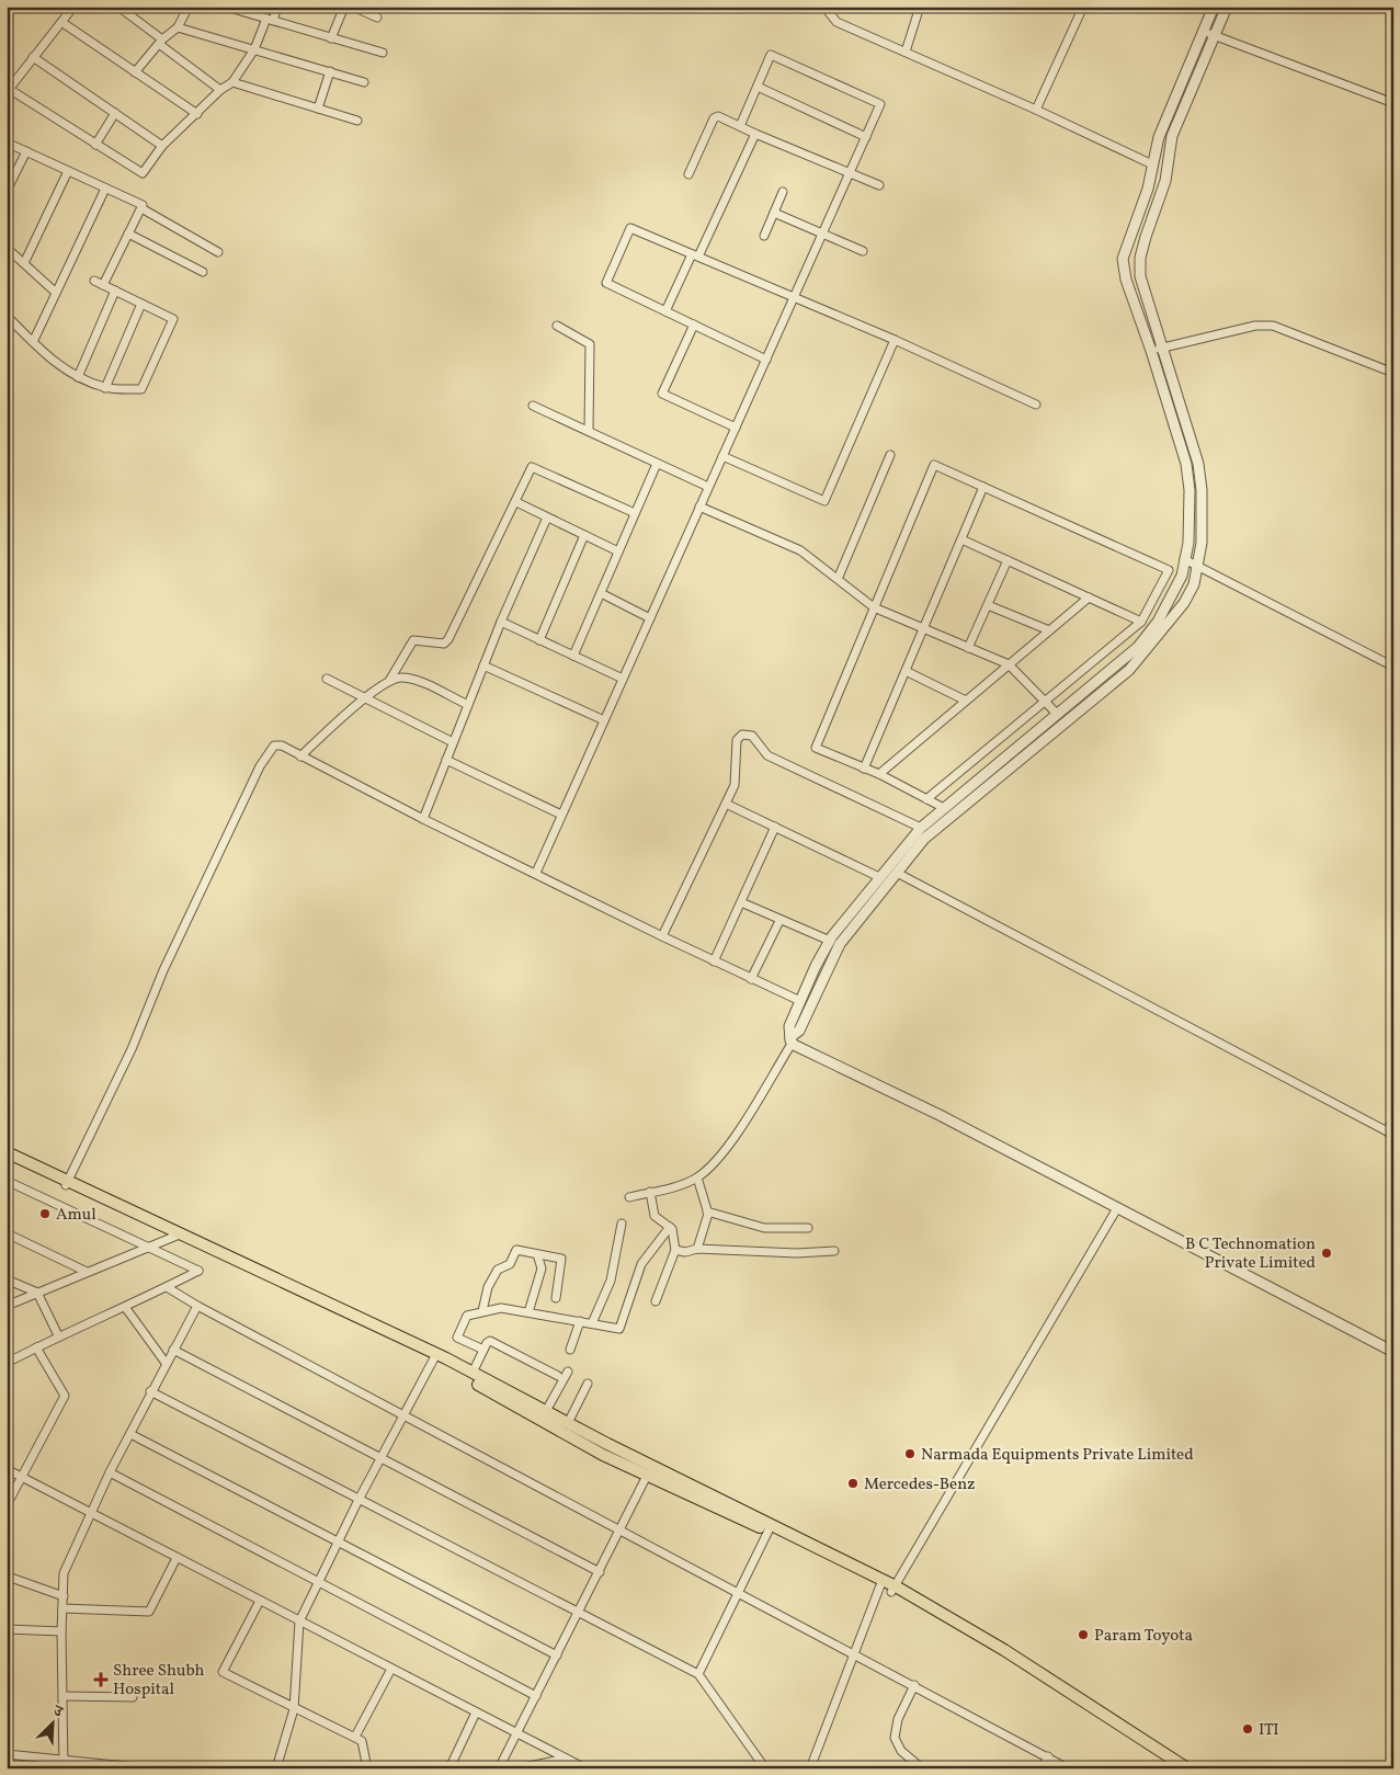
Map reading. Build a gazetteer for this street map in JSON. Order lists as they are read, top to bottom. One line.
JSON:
{"places":{"other":["Amul","B C Technomation Private Limited","Narmada Equipments Private Limited","Mercedes-Benz","Param Toyota","ITI"],"health":["Shree Shubh Hospital"]},"north":"top right"}
